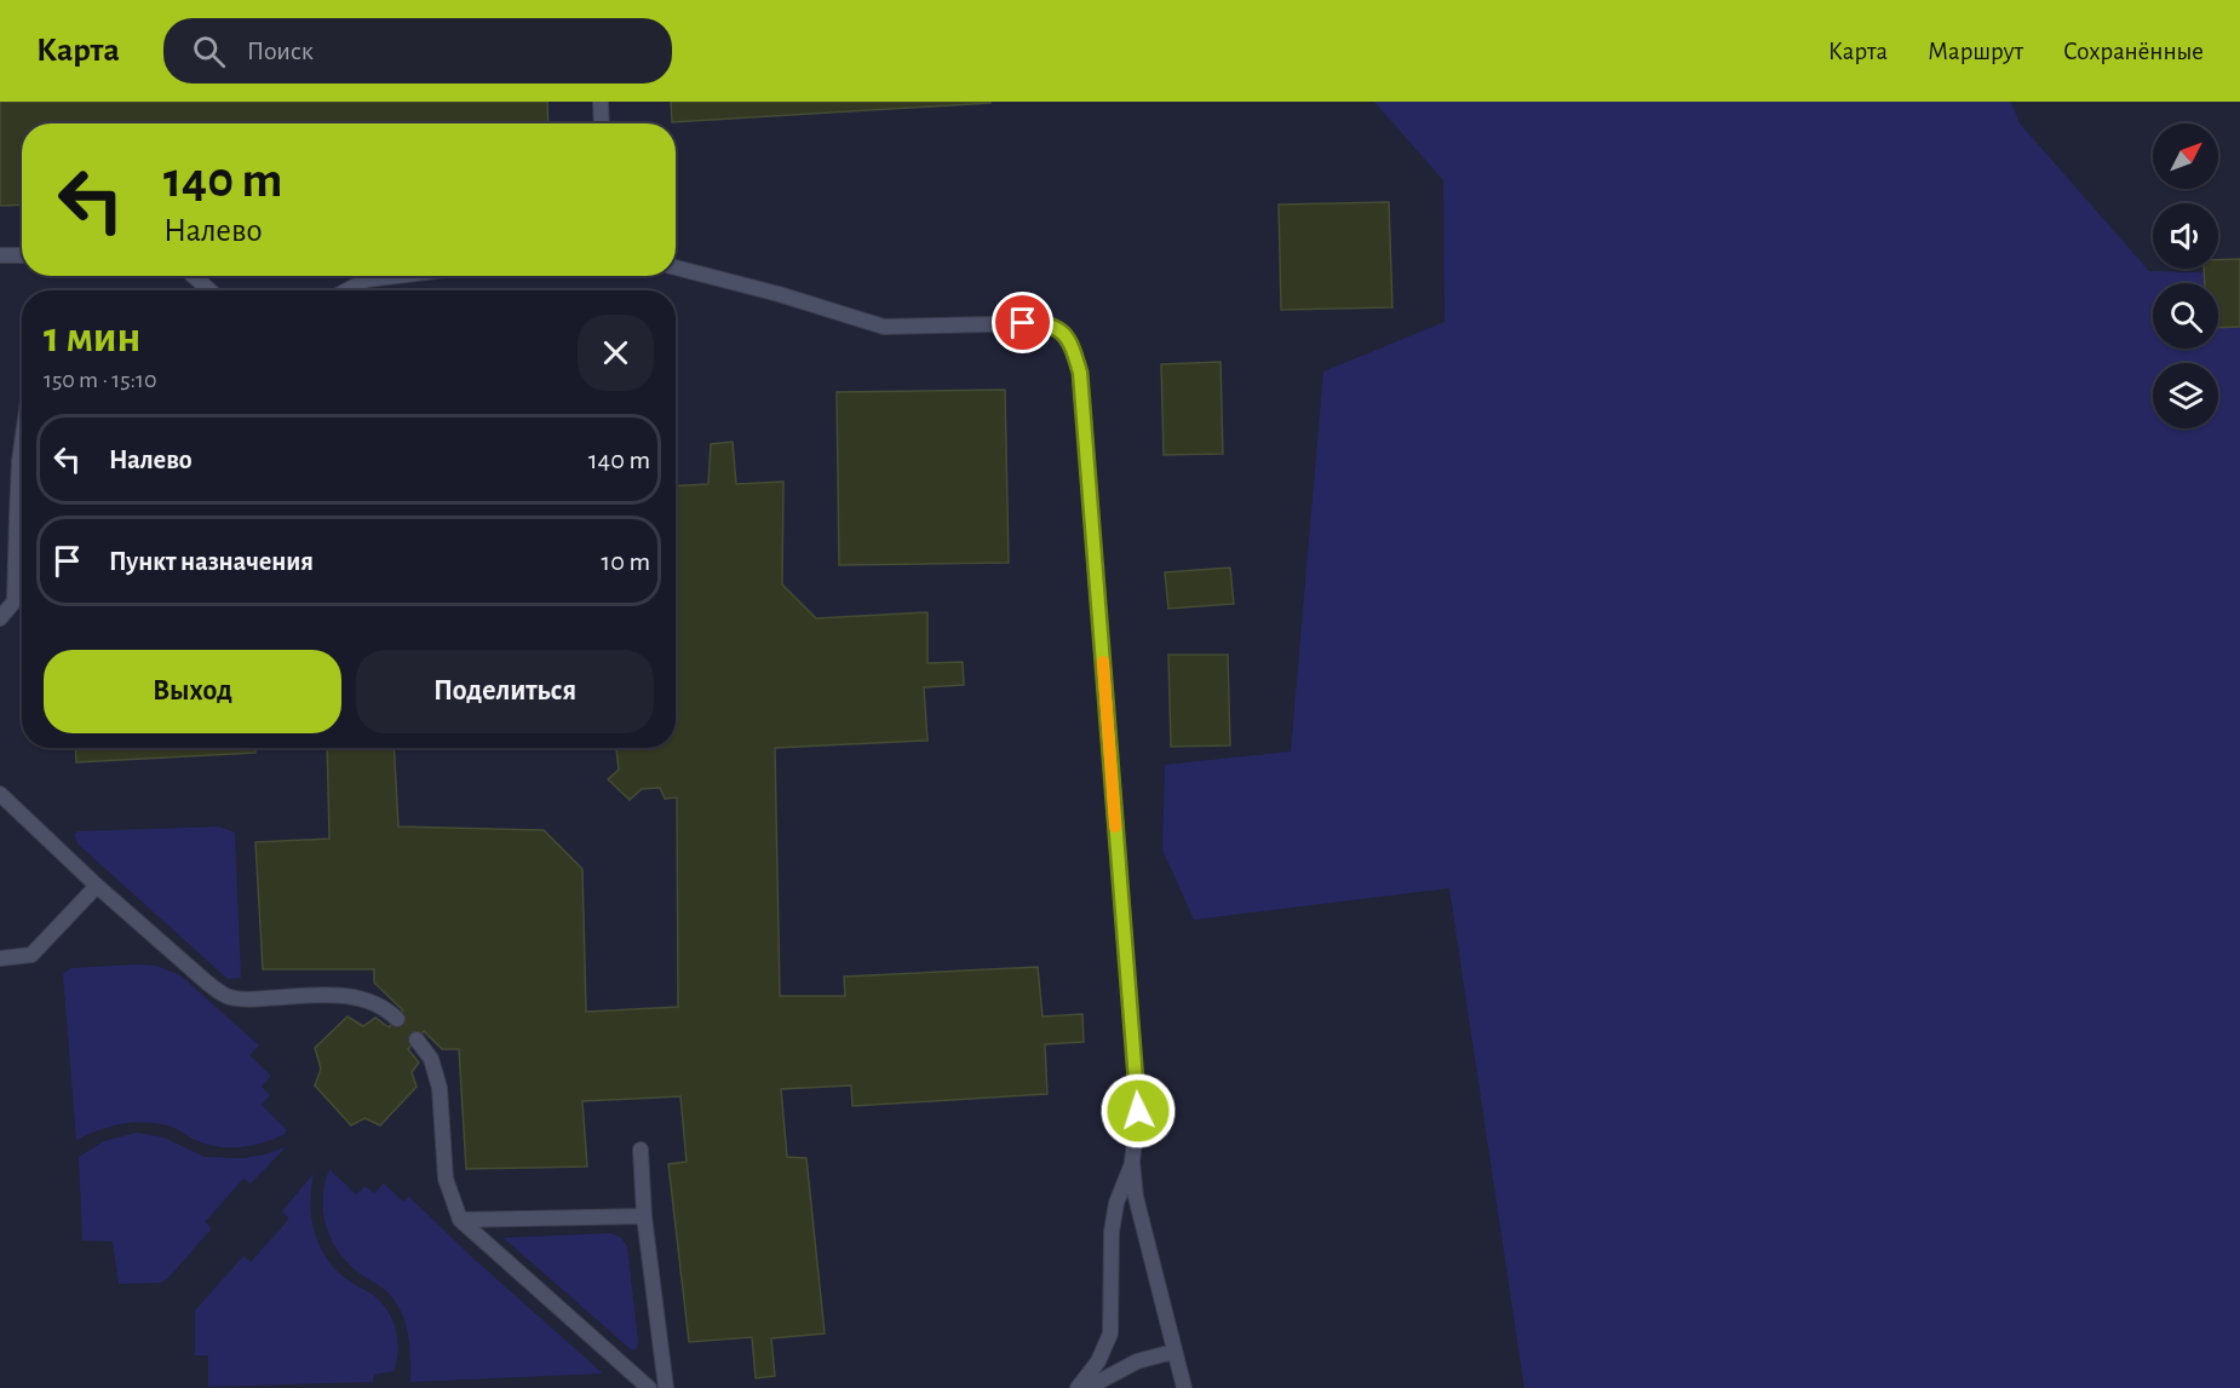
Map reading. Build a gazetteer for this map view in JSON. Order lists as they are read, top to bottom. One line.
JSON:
{"north":"top right","page":{"header":"Карта","search":"Поиск","nav":["Карта","Маршрут","Сохранённые"],"turn":["140 m","Налево"],"heading":["1 мин","150 m · 15:10"],"list":[{"name":"Налево","value":"140 m"},{"name":"Пункт назначения","value":"10 m"}],"buttons":["Выход","Поделиться"]}}
